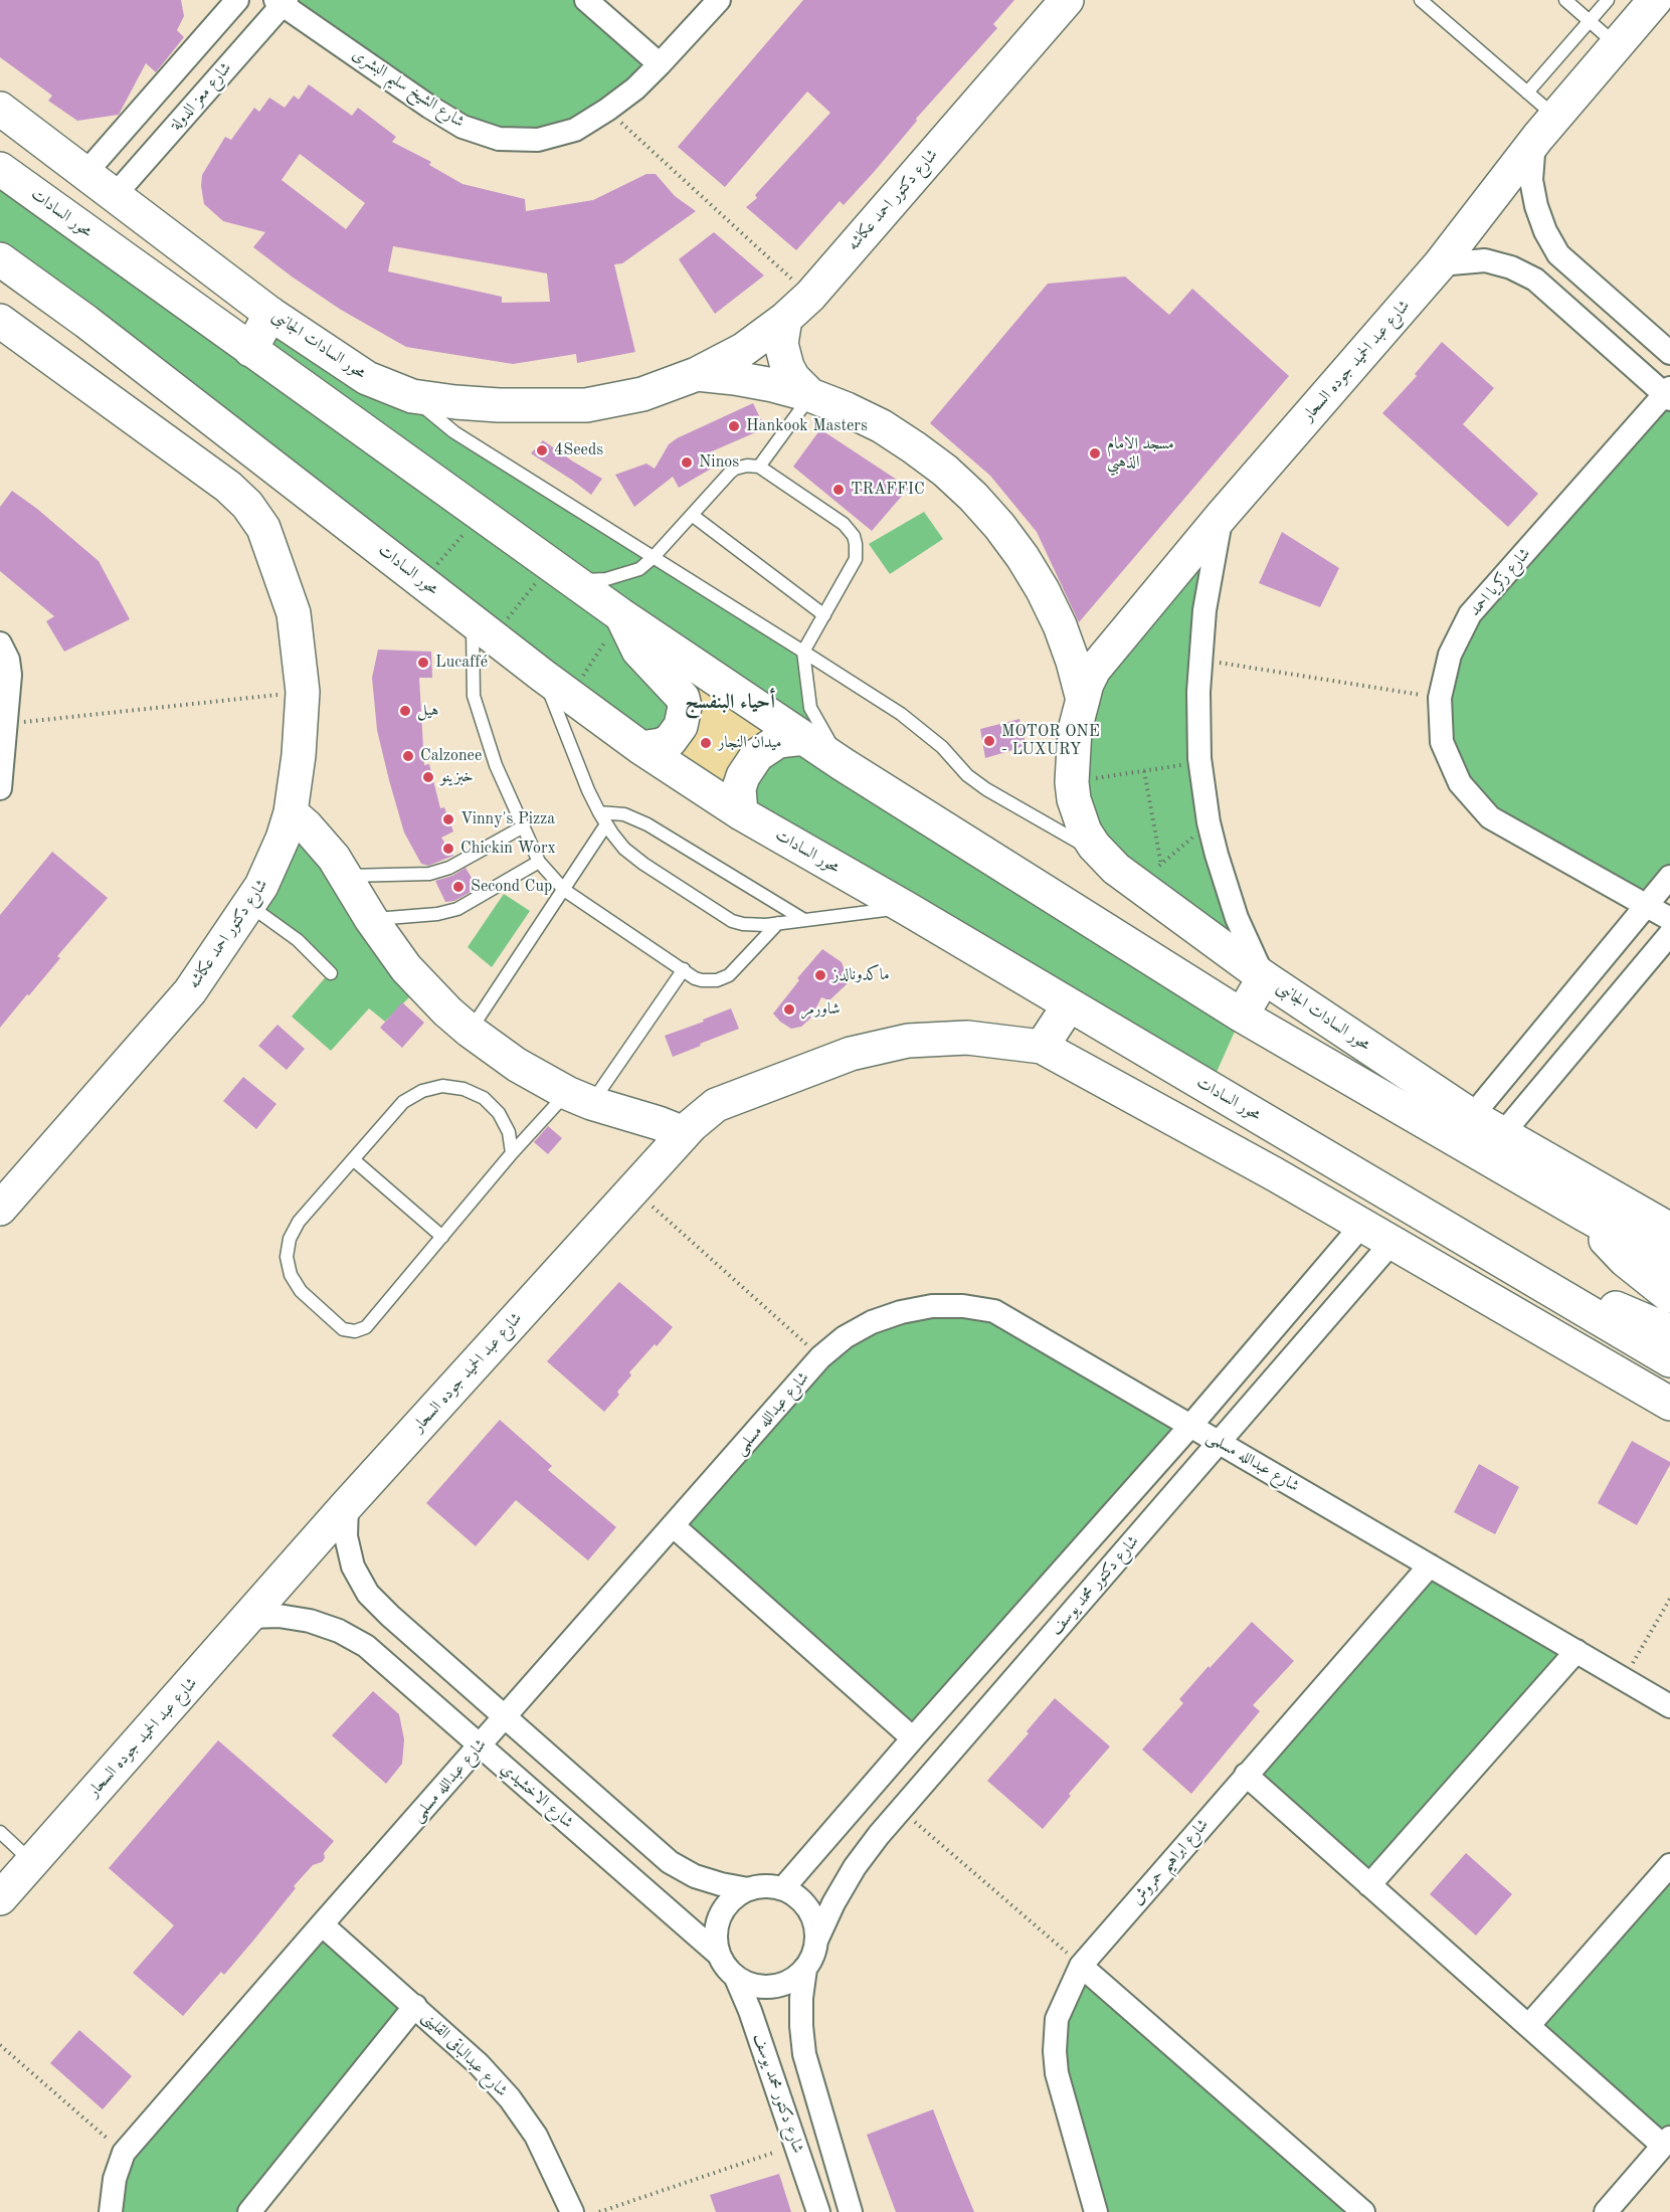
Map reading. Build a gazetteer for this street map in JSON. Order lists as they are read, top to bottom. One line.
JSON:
{"streets":{"street":["شارع الشيخ سليم البشرى","شارع معز الدولة","شارع دكتور احمد عكاشه","محور السادات","محور السادات الجانبى","شارع عبد الحميد جوده السحار","شارع زكريا احمد","شارع عبدالله مسلمى","شارع دكتور محمد يوسف","شارع الاخشيدي","شارع ابراهيم حمروش","شارع عبدالباقى القلينى"]},"crossings":[["شارع الشيخ سليم البشرى","شارع معز الدولة"],["شارع معز الدولة","محور السادات الجانبى"],["شارع دكتور احمد عكاشه","محور السادات الجانبى"],["محور السادات الجانبى","شارع عبد الحميد جوده السحار"],["شارع عبد الحميد جوده السحار","شارع الاخشيدي"],["شارع عبدالله مسلمى","شارع دكتور محمد يوسف"],["شارع عبدالله مسلمى","شارع الاخشيدي"],["شارع عبدالله مسلمى","شارع ابراهيم حمروش"],["شارع عبدالله مسلمى","شارع عبدالباقى القلينى"],["شارع دكتور محمد يوسف","شارع الاخشيدي"]],"districts":["أحياء البنفسج"],"places":["Hankook Masters","4Seeds","مسجد الامام الذهبي","Ninos","TRAFFIC","Lucaffé","هيل","MOTOR ONE - LUXURY","ميدان النجار","Calzonee","خبزينو","Vinny's Pizza","Chickin Worx","Second Cup","ماكدونالدز","شاورمر"]}
